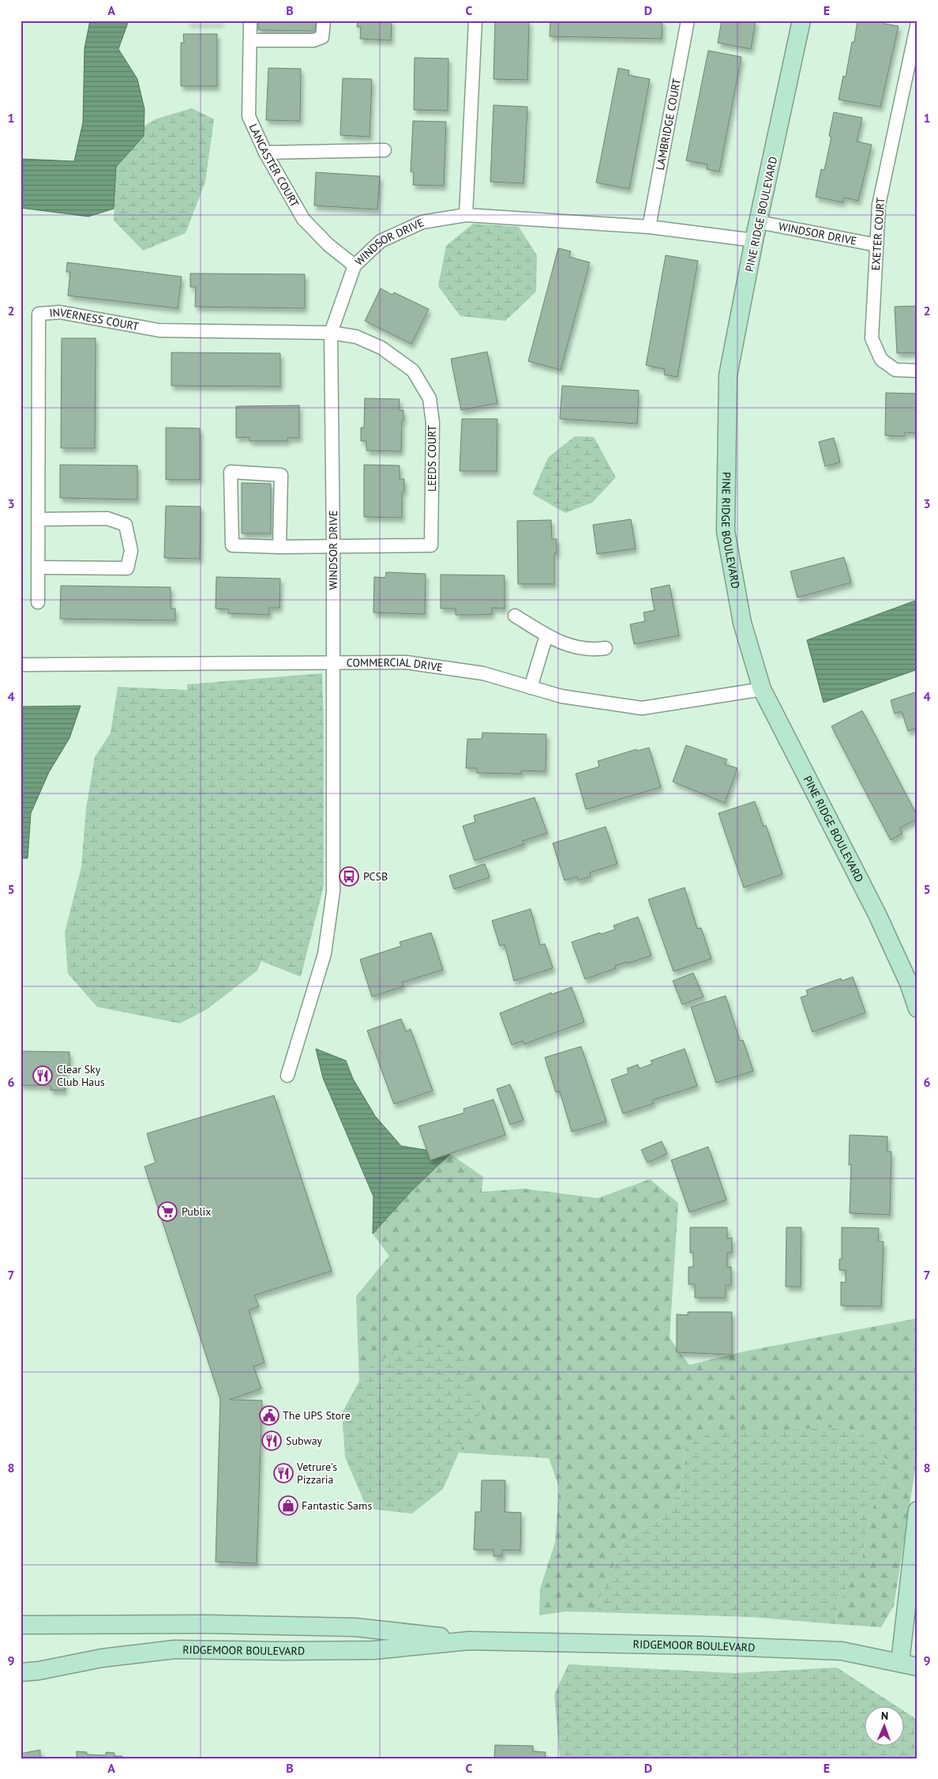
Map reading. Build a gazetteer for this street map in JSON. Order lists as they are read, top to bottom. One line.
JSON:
{"streets":{"street":["LAMBRIDGE COURT","LANCASTER COURT","PINE RIDGE BOULEVARD","WINDSOR DRIVE","EXETER COURT","INVERNESS COURT","LEEDS COURT","COMMERCIAL DRIVE","RIDGEMOOR BOULEVARD"]},"crossings":[["LAMBRIDGE COURT","WINDSOR DRIVE"],["LANCASTER COURT","WINDSOR DRIVE"],["PINE RIDGE BOULEVARD","WINDSOR DRIVE"],["PINE RIDGE BOULEVARD","COMMERCIAL DRIVE"],["WINDSOR DRIVE","EXETER COURT"],["WINDSOR DRIVE","INVERNESS COURT"],["WINDSOR DRIVE","LEEDS COURT"],["WINDSOR DRIVE","COMMERCIAL DRIVE"],["INVERNESS COURT","LEEDS COURT"]],"places":{"bus stop":["PCSB"],"restaurant":["Clear Sky Club Haus","Subway","Vetrure's Pizzaria"],"supermarket":["Publix"],"public building":["The UPS Store"],"shop":["Fantastic Sams"]},"north":"top","grid":{"columns":["A","B","C","D","E"],"rows":["1","2","3","4","5","6","7","8","9"]}}
